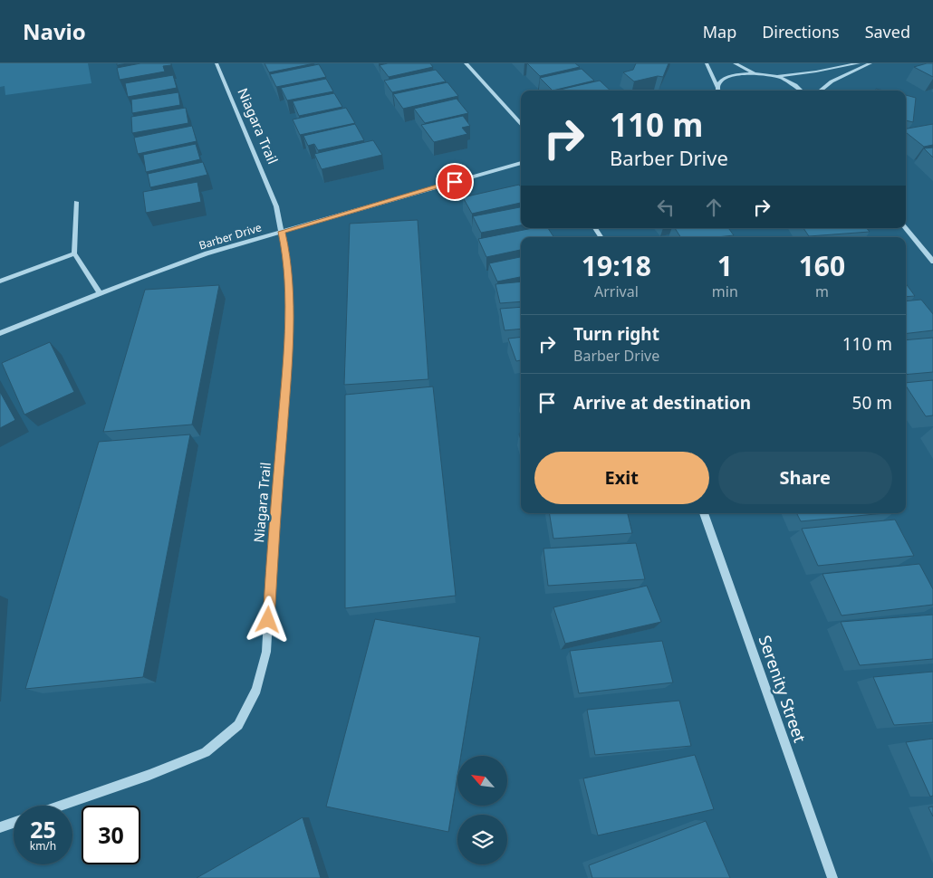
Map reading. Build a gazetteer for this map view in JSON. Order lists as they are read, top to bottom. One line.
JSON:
{"streets":{"street":["Niagara Trail","Barber Drive","Serenity Street"]},"crossings":[["Niagara Trail","Barber Drive"]],"north":"top left","page":{"header":"Navio","nav":["Map","Directions","Saved"],"turn":["110 m","Barber Drive"],"eta":["19:18","Arrival","1","min","160","m"],"list":[{"name":"Turn right","note":"Barber Drive","value":"110 m"},{"name":"Arrive at destination","value":"50 m"}],"buttons":["Exit","Share"],"speed":"25 km/h","limit":"30"}}
